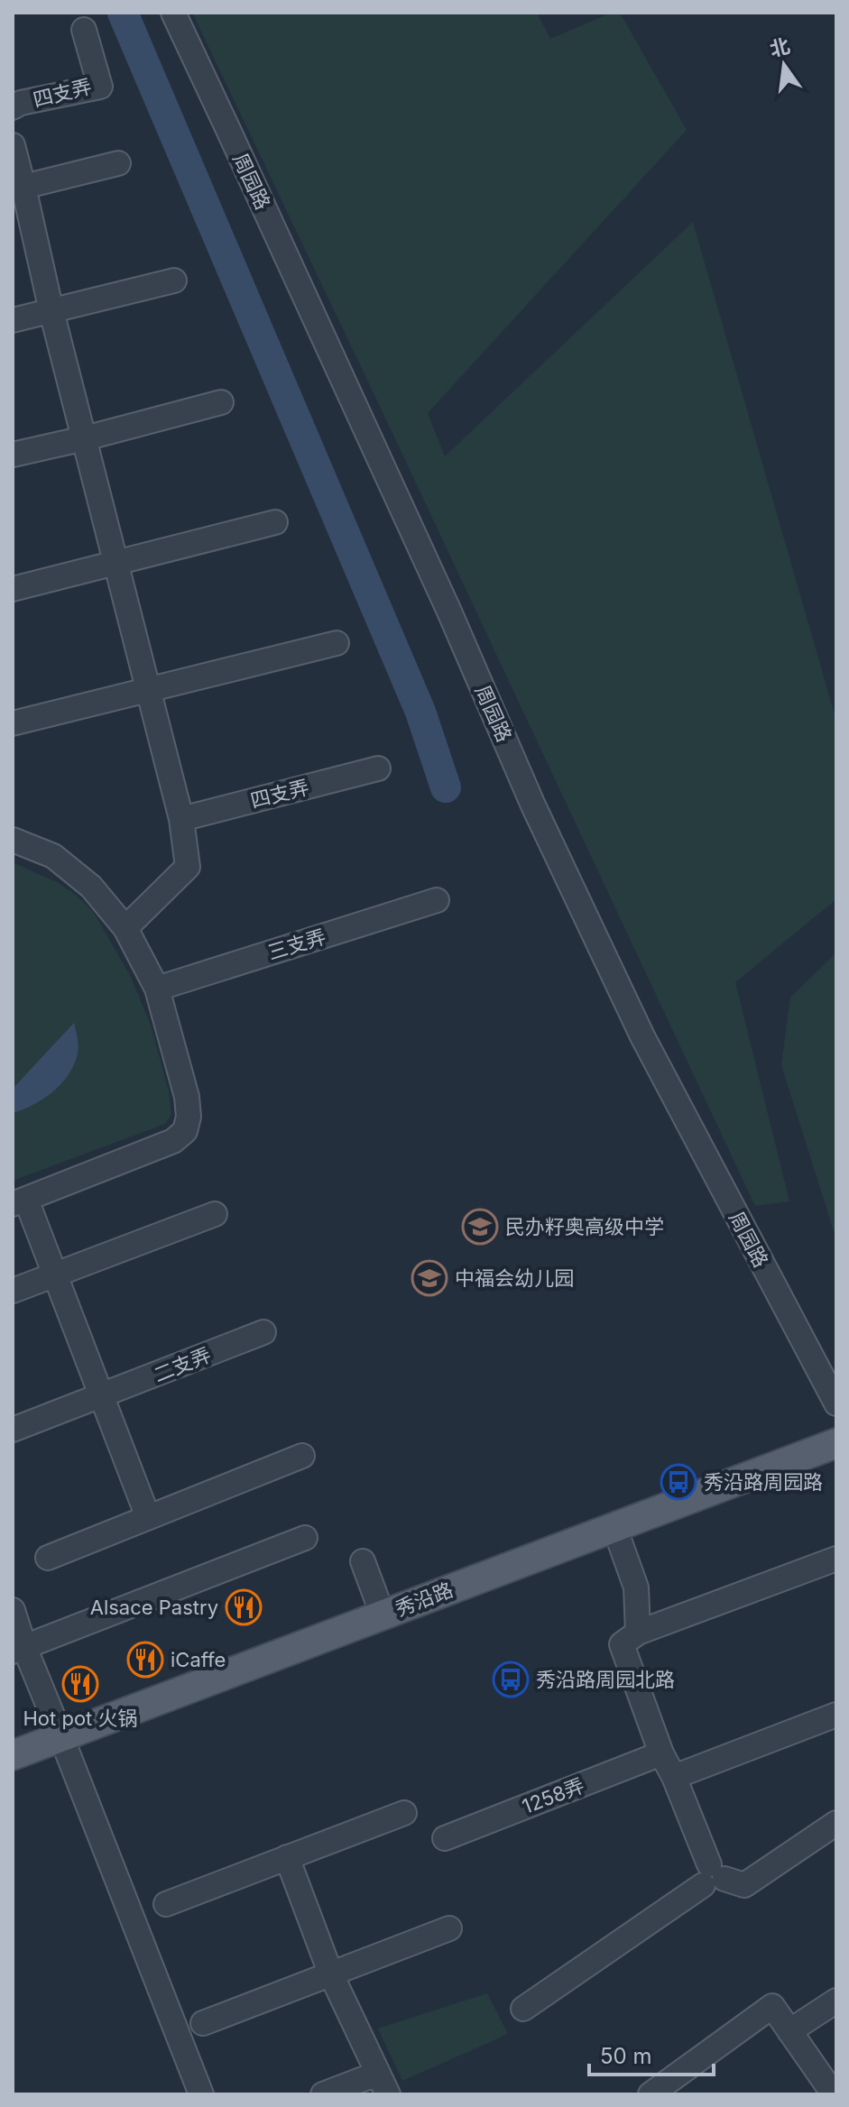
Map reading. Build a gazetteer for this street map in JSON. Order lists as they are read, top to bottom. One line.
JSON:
{"streets":{"main road":["秀沿路"],"street":["四支弄","周园路","三支弄","二支弄","1258弄"]},"places":{"school or university":["民办籽奥高级中学","中福会幼儿园"],"bus stop":["秀沿路周园路","秀沿路周园北路"],"restaurant":["Alsace Pastry","iCaffe","Hot pot 火锅"]},"scale_bar":"50 m","north":"top"}
